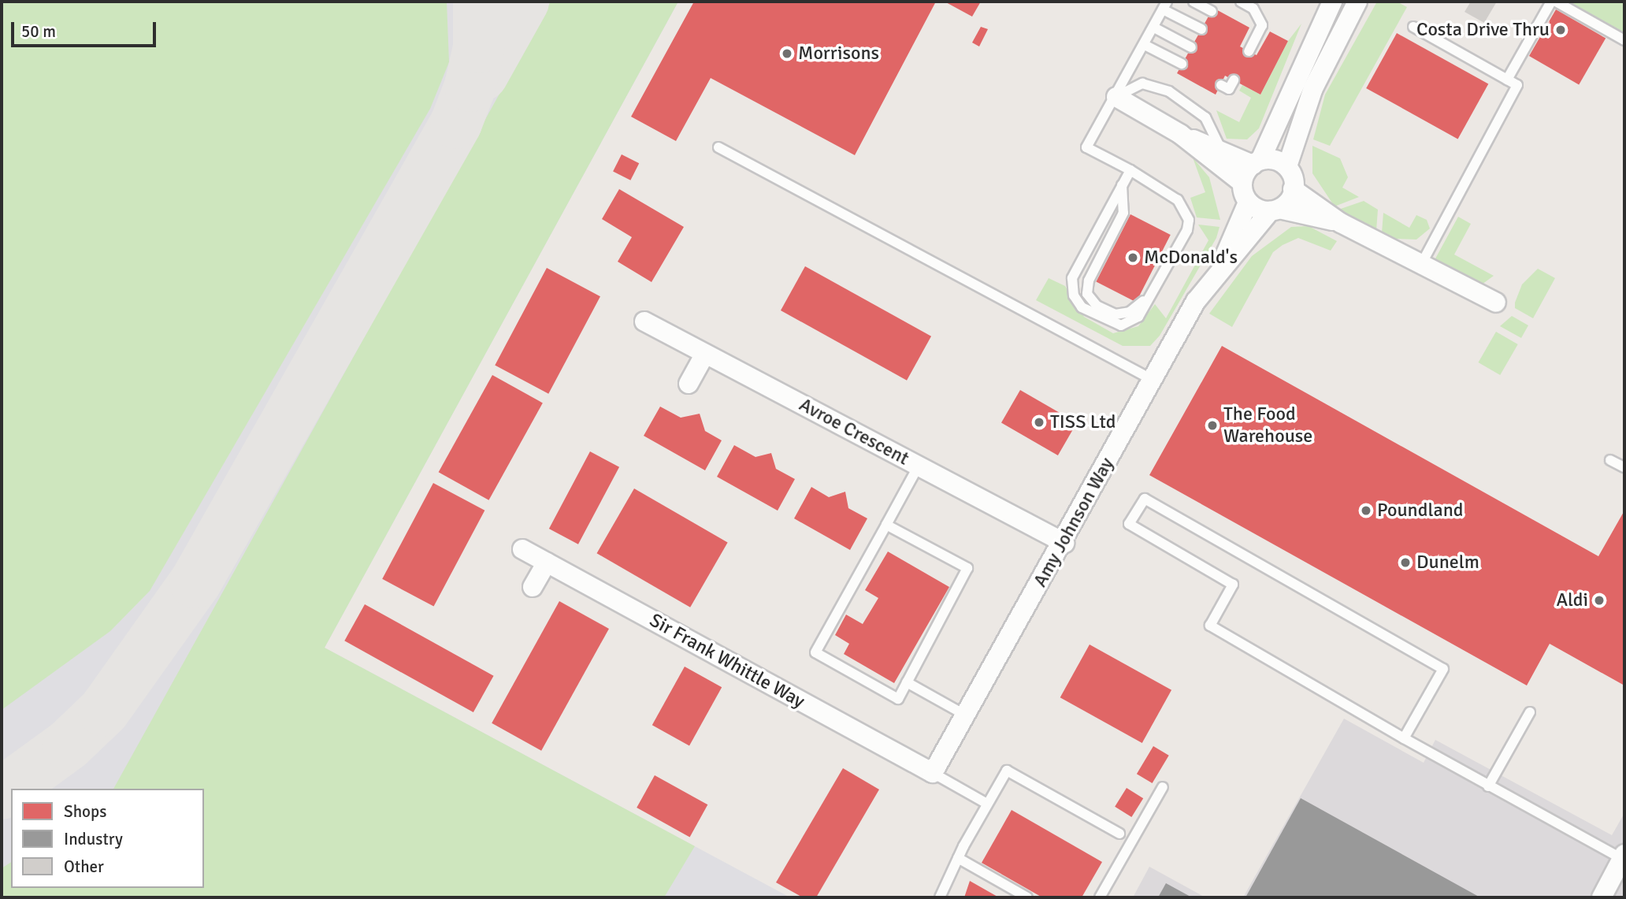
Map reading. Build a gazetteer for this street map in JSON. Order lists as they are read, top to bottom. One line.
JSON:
{"streets":{"street":["Avroe Crescent","Amy Johnson Way","Sir Frank Whittle Way"]},"crossings":[["Avroe Crescent","Amy Johnson Way"],["Amy Johnson Way","Sir Frank Whittle Way"]],"places":["Costa Drive Thru","Morrisons","McDonald's","TISS Ltd","The Food Warehouse","Poundland","Dunelm","Aldi"],"legend":["Shops","Industry","Other"],"scale_bar":"50 m"}
